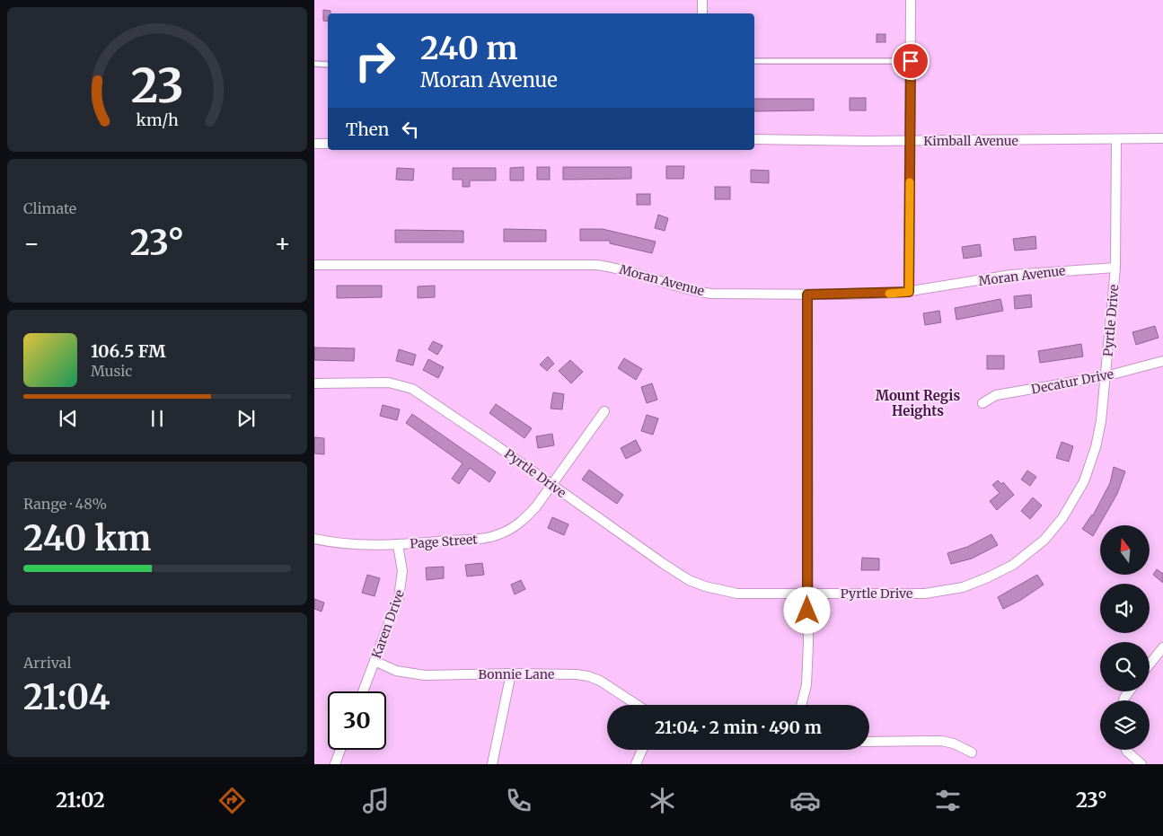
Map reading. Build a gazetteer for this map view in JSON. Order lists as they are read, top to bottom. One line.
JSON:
{"streets":{"street":["Kimball Avenue","Moran Avenue","Pyrtle Drive","Decatur Drive","Page Street","Karen Drive","Bonnie Lane"]},"crossings":[["Kimball Avenue","Pyrtle Drive"],["Moran Avenue","Pyrtle Drive"],["Pyrtle Drive","Decatur Drive"],["Pyrtle Drive","Page Street"],["Page Street","Karen Drive"],["Karen Drive","Bonnie Lane"]],"districts":["Mount Regis Heights"],"north":"top","page":{"turn":["240 m","Moran Avenue"],"then":"Then","tile":["Climate",["Range · 48%","240 km"],["Arrival","21:04"]],"heat":["−","23°","+"],"song":["106.5 FM","Music"],"limit":"30","trip":"21:04 · 2 min · 490 m","tabs":["21:02","23°"],"gauge":["23","km/h"]}}
